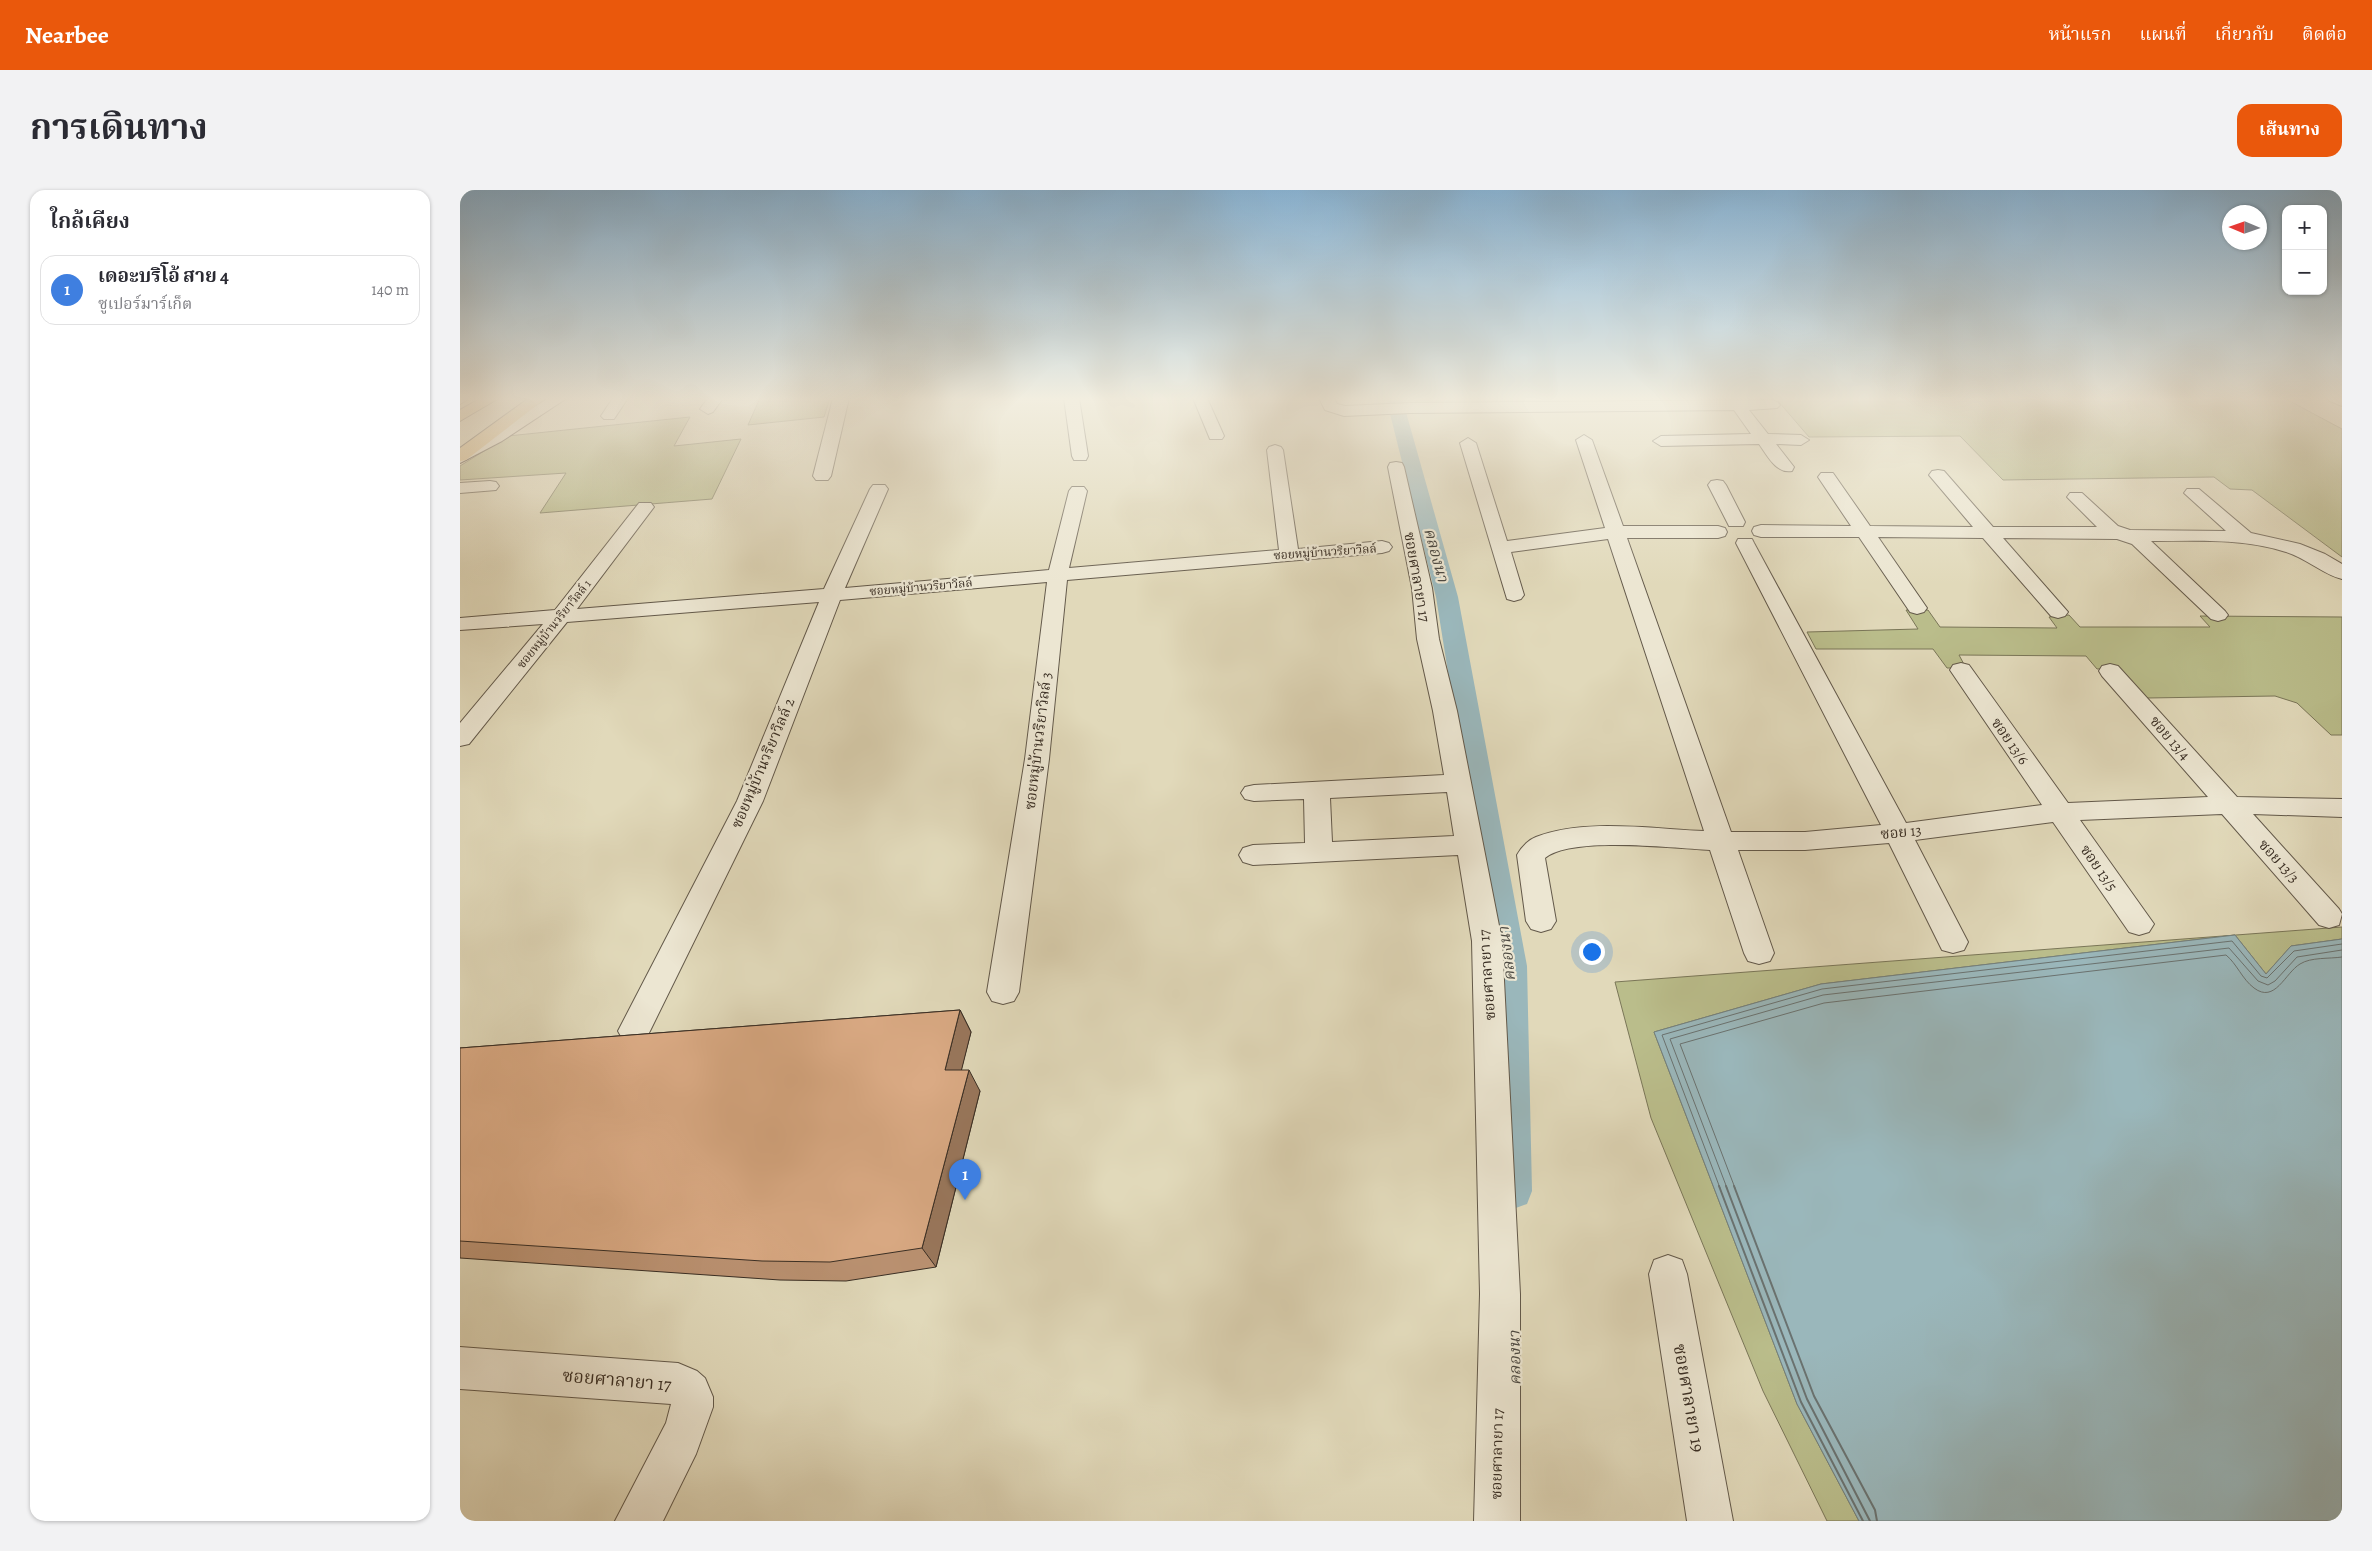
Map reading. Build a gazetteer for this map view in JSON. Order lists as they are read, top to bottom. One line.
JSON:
{"streets":{"street":["ซอยหมู่บ้านวริยาวิลล์","ซอยศาลายา 17","ซอยหมู่บ้านวริยาวิลล์ 1","ซอย 13/4","ซอยหมู่บ้านวริยาวิลล์ 3","ซอย 13/6","ซอยหมู่บ้านวริยาวิลล์ 2","ซอย 13","ซอย 13/3","ซอย 13/5","ซอยศาลายา 19"]},"crossings":[["ซอยหมู่บ้านวริยาวิลล์","ซอยหมู่บ้านวริยาวิลล์ 1"],["ซอยหมู่บ้านวริยาวิลล์","ซอยหมู่บ้านวริยาวิลล์ 3"],["ซอยหมู่บ้านวริยาวิลล์","ซอยหมู่บ้านวริยาวิลล์ 2"],["ซอย 13/4","ซอย 13"],["ซอย 13/4","ซอย 13/3"],["ซอย 13/6","ซอย 13"],["ซอย 13/6","ซอย 13/5"],["ซอย 13","ซอย 13/3"],["ซอย 13","ซอย 13/5"]],"water":["คลองนา"],"north":"left","page":{"header":"Nearbee","nav":["หน้าแรก","แผนที่","เกี่ยวกับ","ติดต่อ"],"title":"การเดินทาง","buttons":"เส้นทาง","heading":"ใกล้เคียง","map_buttons":["+","−"],"list":[{"mark":"1","name":"เดอะบริโอ้ สาย 4","note":"ซูเปอร์มาร์เก็ต","value":"140 m"}],"pins":"1"}}
